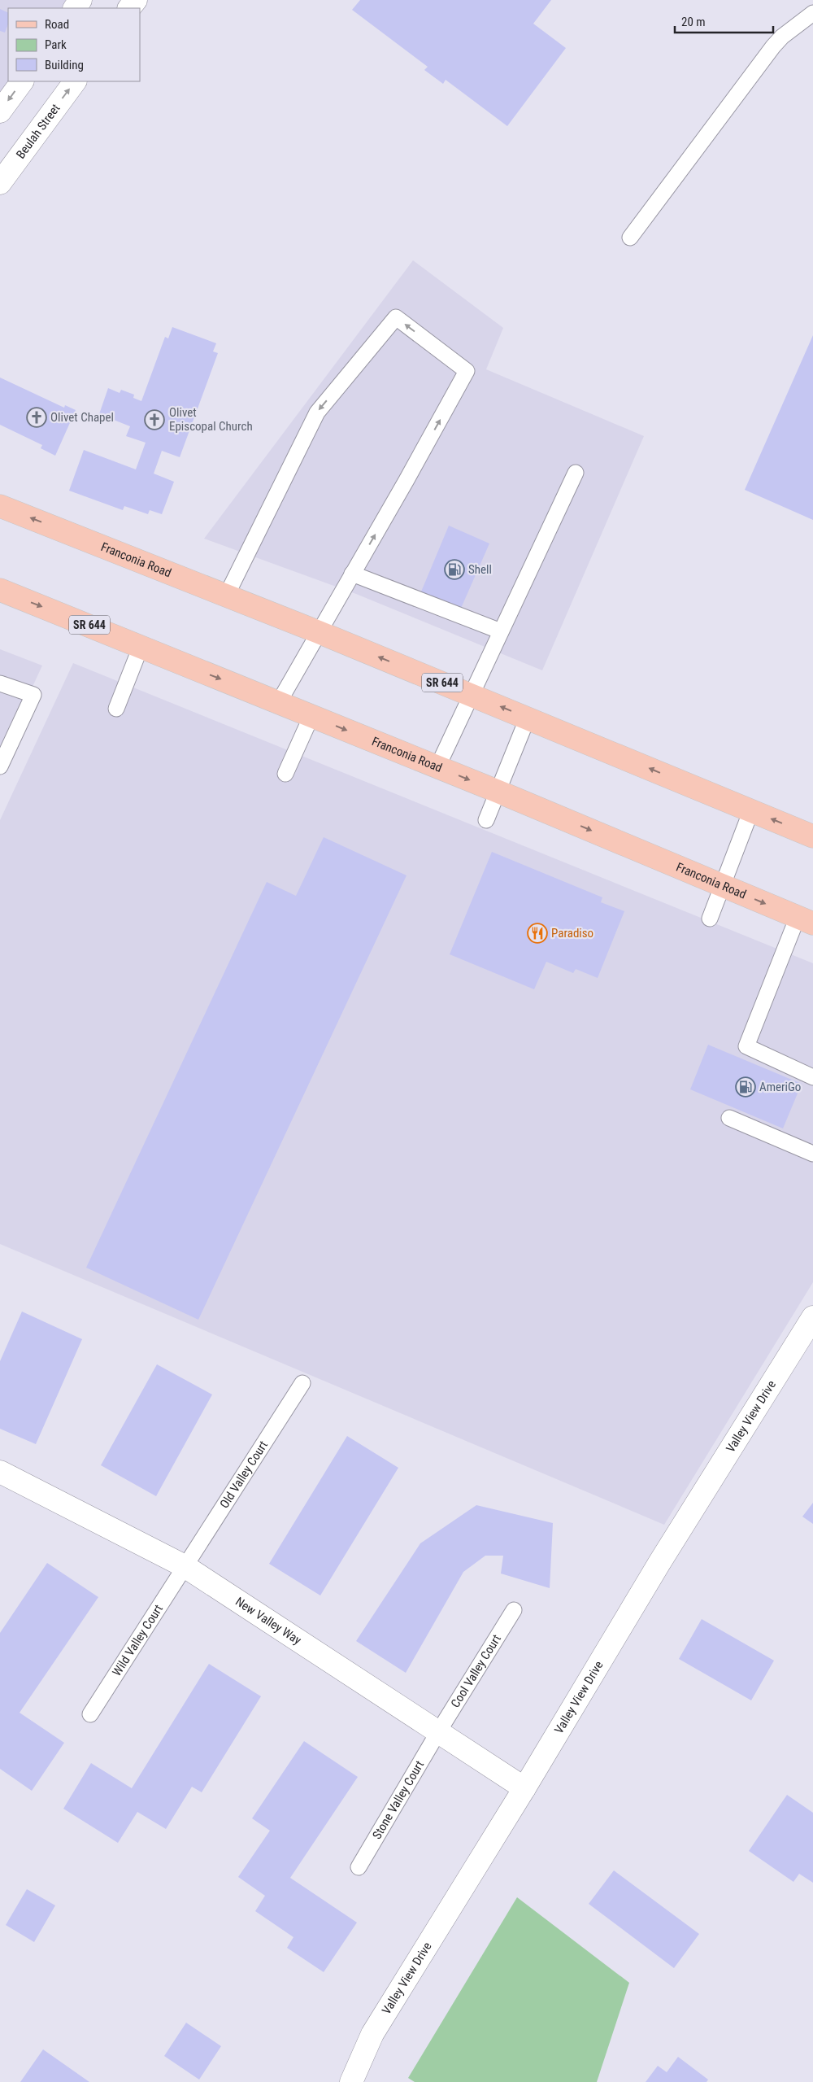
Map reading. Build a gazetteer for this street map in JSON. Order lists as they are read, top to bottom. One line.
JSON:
{"streets":{"main road":["Franconia Road","SR 644"],"street":["Beulah Street","Valley View Drive","New Valley Way"],"lane":["Old Valley Court","Wild Valley Court","Cool Valley Court","Stone Valley Court"]},"crossings":[["Valley View Drive","New Valley Way"],["Old Valley Court","New Valley Way"],["Old Valley Court","Wild Valley Court"],["New Valley Way","Wild Valley Court"],["New Valley Way","Cool Valley Court"],["New Valley Way","Stone Valley Court"],["Cool Valley Court","Stone Valley Court"]],"one_way":["Beulah Street"],"places":{"church":["Olivet Chapel","Olivet Episcopal Church"],"fuel station":["Shell","AmeriGo"],"restaurant":["Paradiso"]},"legend":["Road","Park","Building"],"scale_bar":"20 m"}
